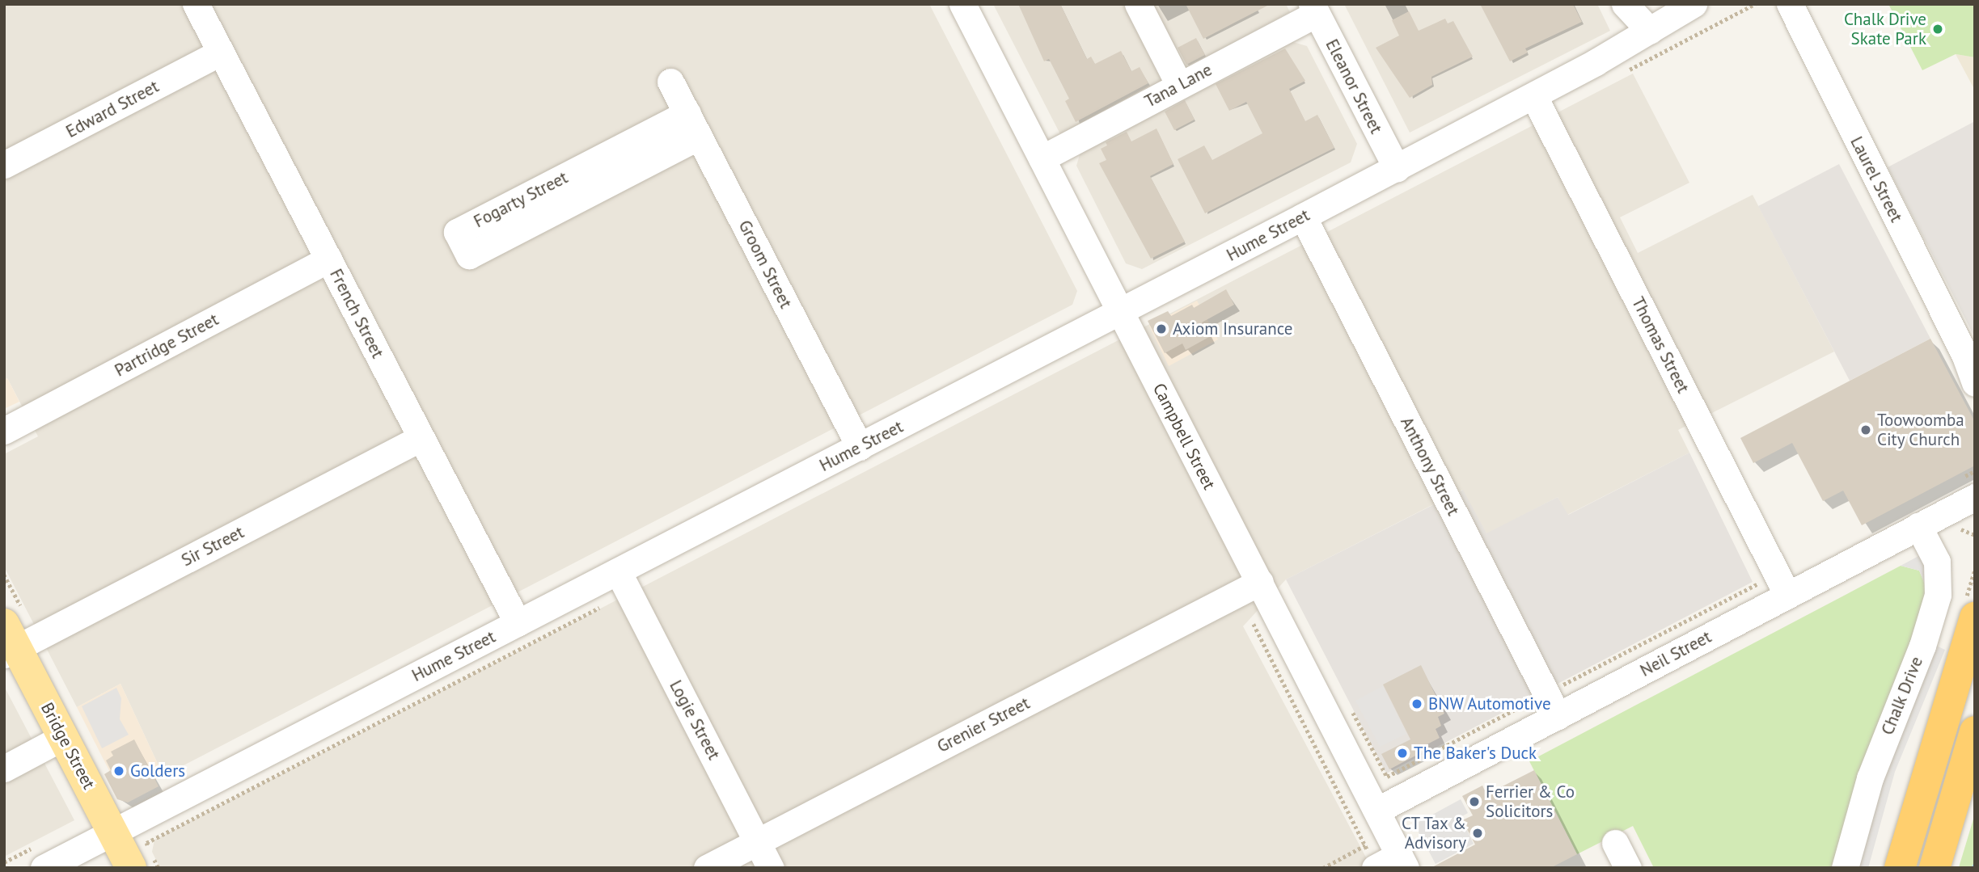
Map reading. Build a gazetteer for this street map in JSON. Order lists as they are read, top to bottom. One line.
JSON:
{"streets":{"main road":["Bridge Street"],"street":["Tana Lane","Eleanor Street","Edward Street","Laurel Street","Fogarty Street","Hume Street","Groom Street","French Street","Partridge Street","Thomas Street","Campbell Street","Anthony Street","Sir Street","Neil Street","Chalk Drive","Logie Street","Grenier Street"]},"crossings":[["Tana Lane","Eleanor Street"],["Tana Lane","Campbell Street"],["Eleanor Street","Hume Street"],["Edward Street","French Street"],["Fogarty Street","Groom Street"],["Hume Street","Groom Street"],["Hume Street","French Street"],["Hume Street","Thomas Street"],["Hume Street","Campbell Street"],["Hume Street","Anthony Street"],["Hume Street","Logie Street"],["Hume Street","Bridge Street"],["French Street","Partridge Street"],["French Street","Sir Street"],["Thomas Street","Neil Street"],["Campbell Street","Neil Street"],["Campbell Street","Grenier Street"],["Anthony Street","Neil Street"],["Sir Street","Bridge Street"],["Neil Street","Chalk Drive"],["Logie Street","Grenier Street"]],"places":["Chalk Drive Skate Park","Axiom Insurance","Toowoomba City Church","BNW Automotive","The Baker's Duck","Golders","Ferrier & Co Solicitors","CT Tax & Advisory"]}
